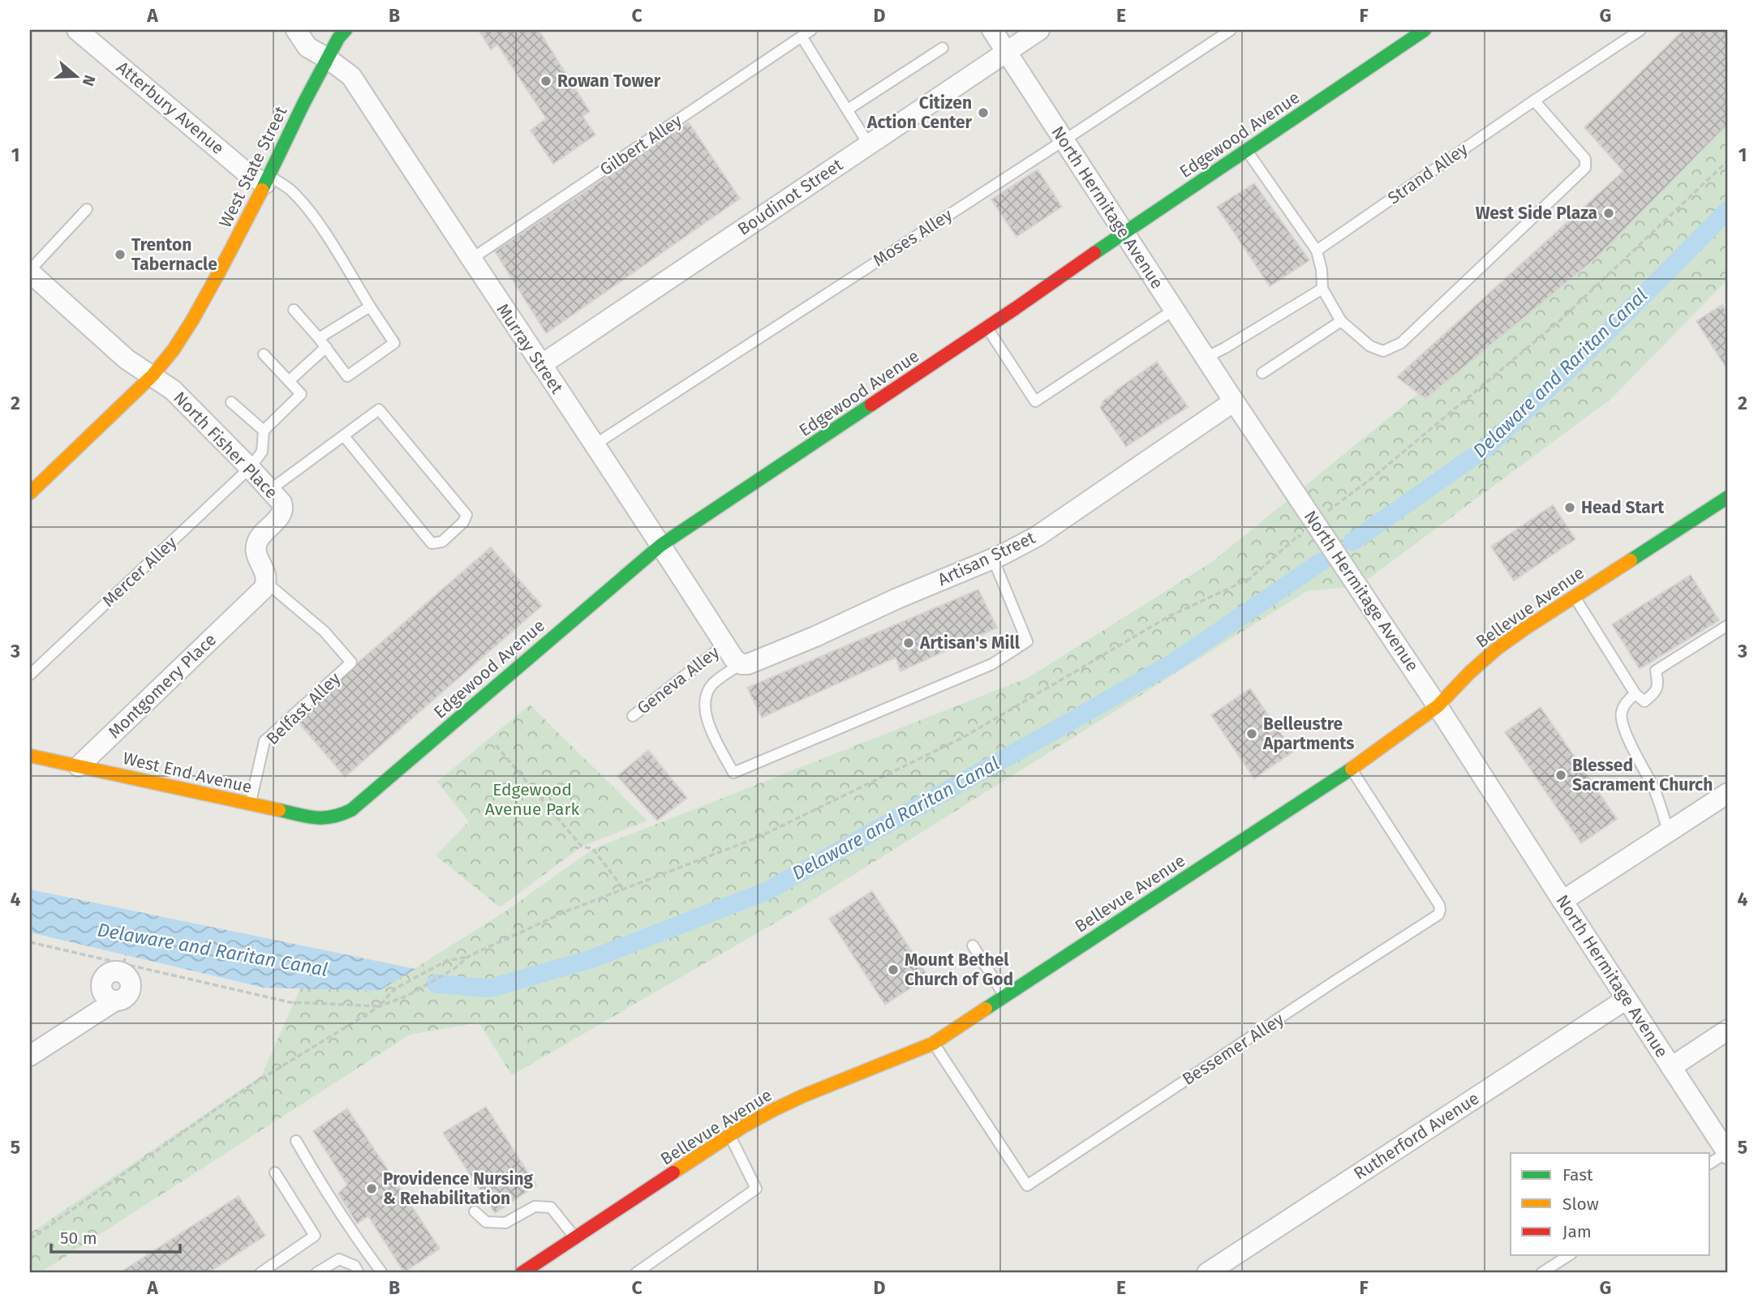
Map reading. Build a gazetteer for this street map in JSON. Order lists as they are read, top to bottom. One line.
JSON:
{"streets":{"street":["Atterbury Avenue","Edgewood Avenue","West State Street","Boudinot Street","North Hermitage Avenue","Murray Street","North Fisher Place","Artisan Street","Bellevue Avenue","Montgomery Place","West End Avenue","Rutherford Avenue"],"lane":["Gilbert Alley","Strand Alley","Moses Alley","Mercer Alley","Geneva Alley","Belfast Alley","Bessemer Alley"]},"crossings":[["Atterbury Avenue","West State Street"],["Edgewood Avenue","North Hermitage Avenue"],["Edgewood Avenue","Murray Street"],["Edgewood Avenue","West End Avenue"],["Gilbert Alley","Murray Street"],["West State Street","Murray Street"],["West State Street","North Fisher Place"],["Boudinot Street","North Hermitage Avenue"],["Boudinot Street","Murray Street"],["North Hermitage Avenue","Moses Alley"],["North Hermitage Avenue","Artisan Street"],["North Hermitage Avenue","Bellevue Avenue"],["North Hermitage Avenue","Rutherford Avenue"],["Moses Alley","Murray Street"],["Murray Street","Geneva Alley"],["North Fisher Place","Mercer Alley"],["North Fisher Place","Montgomery Place"],["North Fisher Place","Belfast Alley"],["Bellevue Avenue","Bessemer Alley"],["Montgomery Place","Belfast Alley"],["Montgomery Place","West End Avenue"],["Belfast Alley","West End Avenue"]],"water":["Delaware and Raritan Canal"],"parks":["Edgewood Avenue Park"],"places":["Rowan Tower","Citizen Action Center","West Side Plaza","Trenton Tabernacle","Head Start","Artisan's Mill","Belleustre Apartments","Blessed Sacrament Church","Mount Bethel Church of God","Providence Nursing & Rehabilitation"],"legend":["Fast","Slow","Jam"],"scale_bar":"50 m","north":"right","grid":{"columns":["A","B","C","D","E","F","G"],"rows":["1","2","3","4","5"]}}
